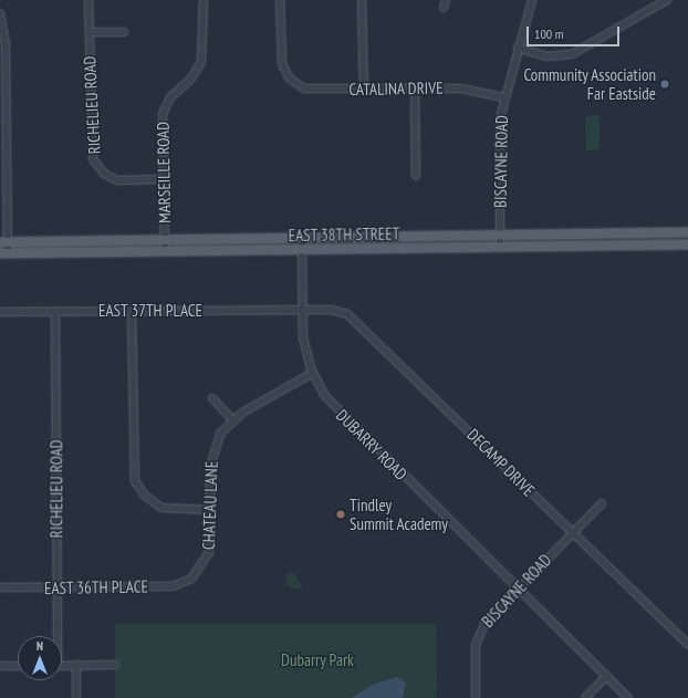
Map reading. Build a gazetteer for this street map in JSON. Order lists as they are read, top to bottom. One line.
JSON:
{"streets":{"main road":["EAST 38TH STREET"],"street":["CATALINA DRIVE","RICHELIEU ROAD","BISCAYNE ROAD","MARSEILLE ROAD","EAST 37TH PLACE","DUBARRY ROAD","DECAMP DRIVE","CHATEAU LANE","EAST 36TH PLACE"]},"crossings":[["CATALINA DRIVE","BISCAYNE ROAD"],["RICHELIEU ROAD","MARSEILLE ROAD"],["RICHELIEU ROAD","EAST 37TH PLACE"],["RICHELIEU ROAD","EAST 36TH PLACE"],["BISCAYNE ROAD","EAST 38TH STREET"],["BISCAYNE ROAD","DUBARRY ROAD"],["BISCAYNE ROAD","DECAMP DRIVE"],["MARSEILLE ROAD","EAST 38TH STREET"],["EAST 38TH STREET","DUBARRY ROAD"],["EAST 37TH PLACE","DUBARRY ROAD"],["EAST 37TH PLACE","DECAMP DRIVE"],["DUBARRY ROAD","DECAMP DRIVE"],["DUBARRY ROAD","CHATEAU LANE"],["CHATEAU LANE","EAST 36TH PLACE"]],"parks":["Dubarry Park"],"places":["Community Association Far Eastside","Tindley Summit Academy"],"scale_bar":"100 m","north":"top"}
